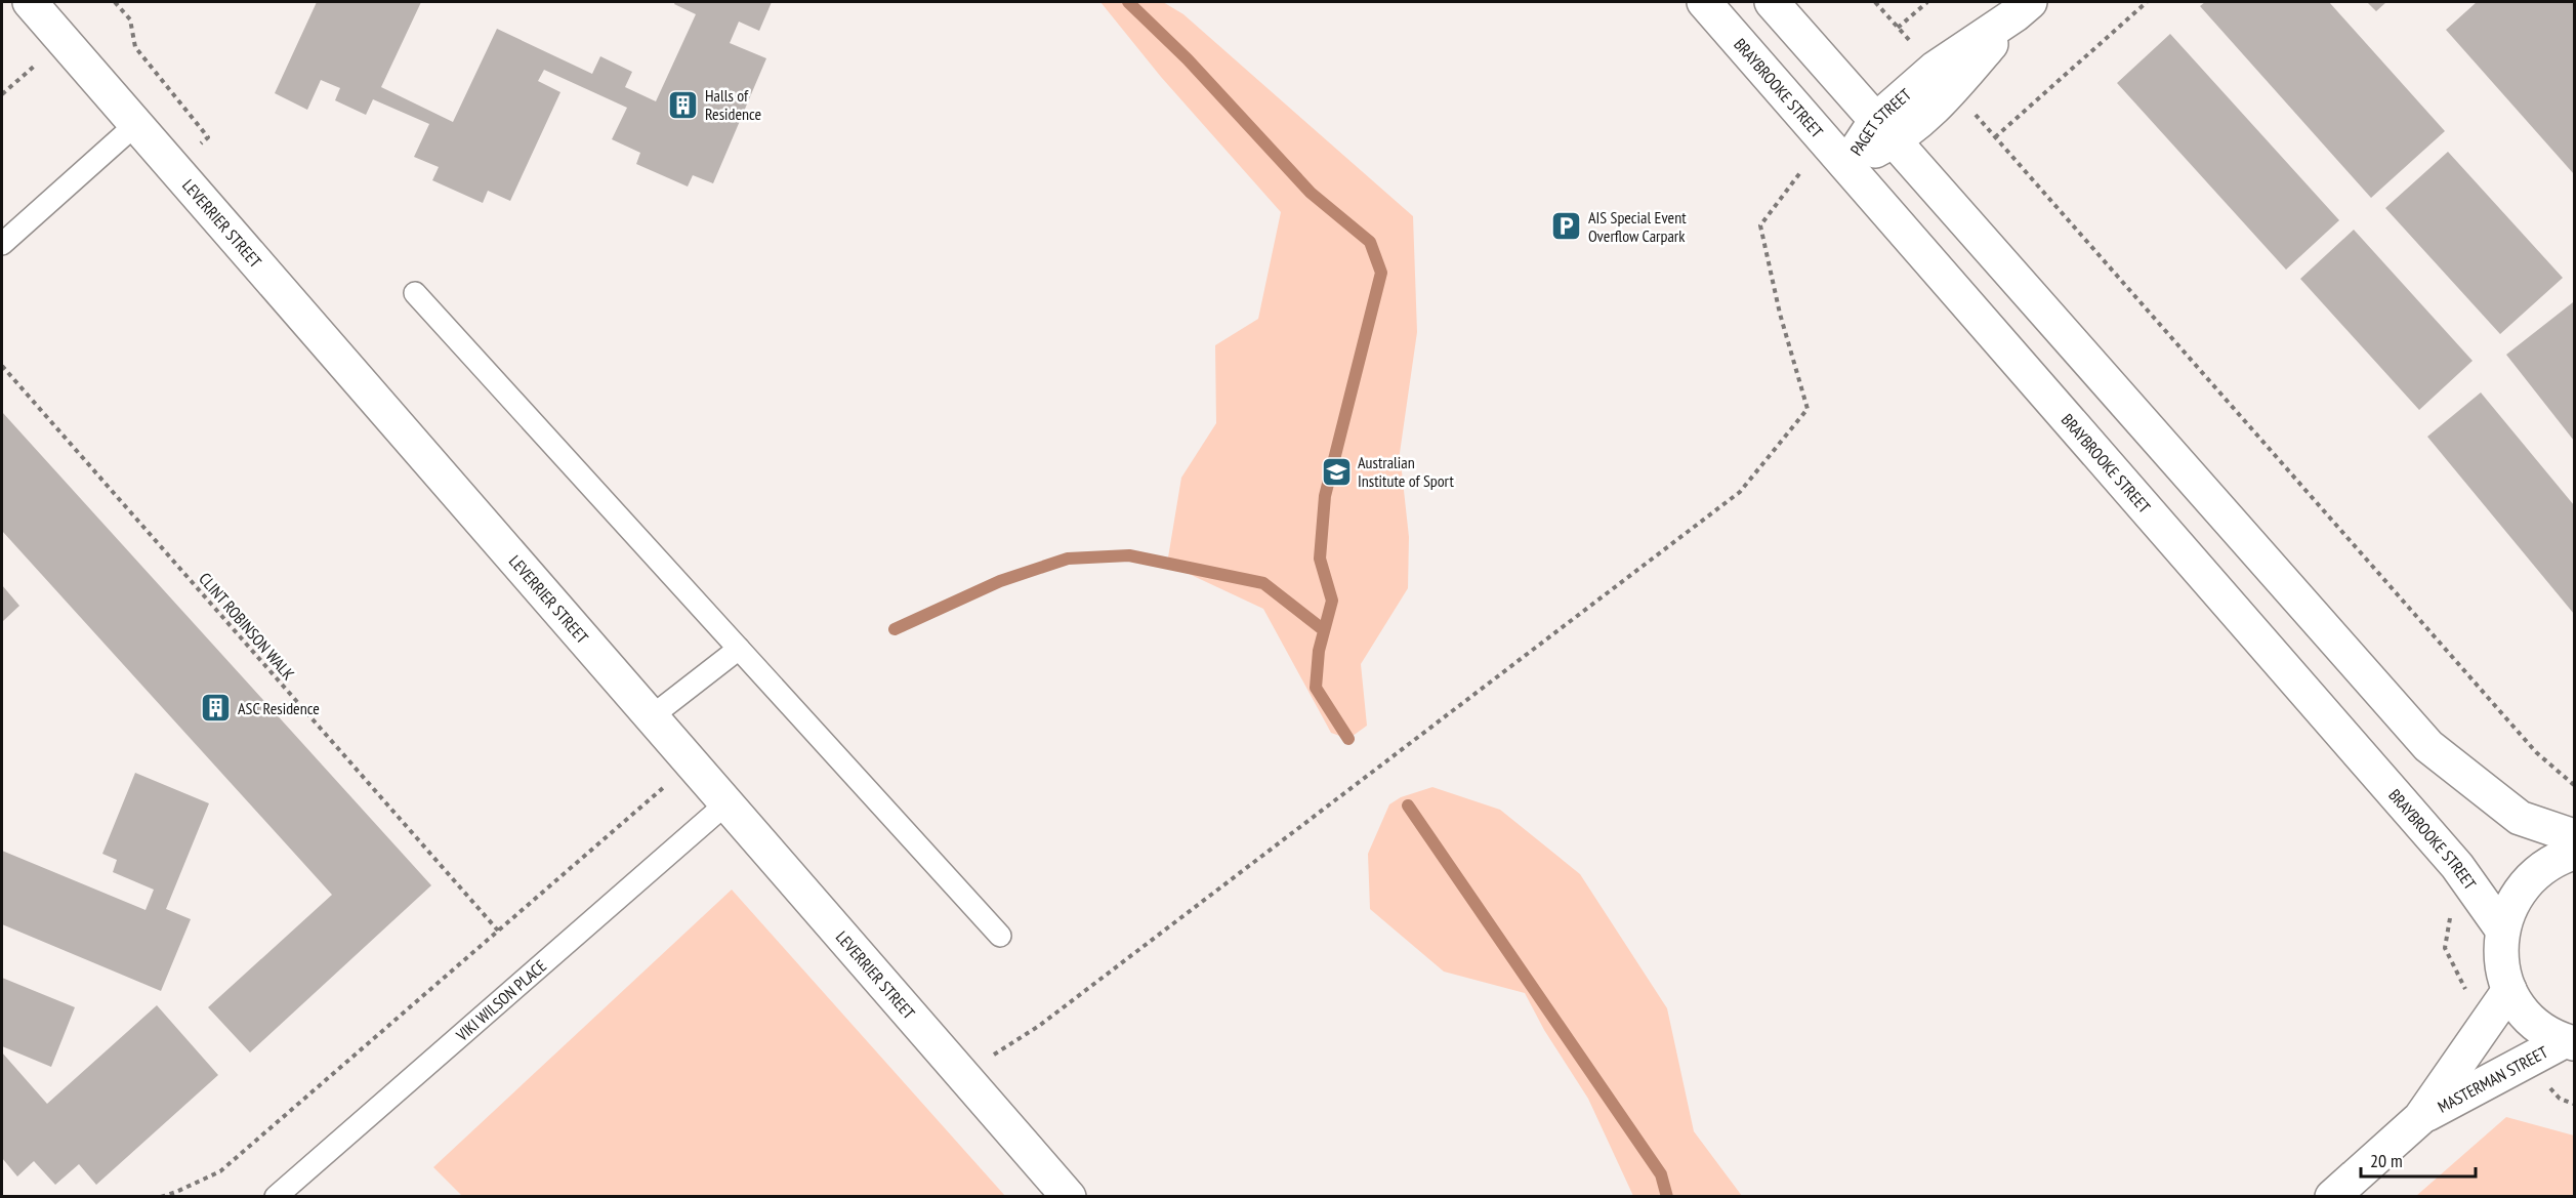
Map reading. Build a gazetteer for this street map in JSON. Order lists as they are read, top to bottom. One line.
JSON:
{"streets":{"street":["BRAYBROOKE STREET","PAGET STREET","LEVERRIER STREET","MASTERMAN STREET"],"lane":["VIKI WILSON PLACE"],"path":["CLINT ROBINSON WALK"]},"crossings":[["BRAYBROOKE STREET","PAGET STREET"],["LEVERRIER STREET","VIKI WILSON PLACE"]],"places":{"building":["Halls of Residence","ASC Residence"],"parking":["AIS Special Event Overflow Carpark"],"school or university":["Australian Institute of Sport"]},"scale_bar":"20 m"}
